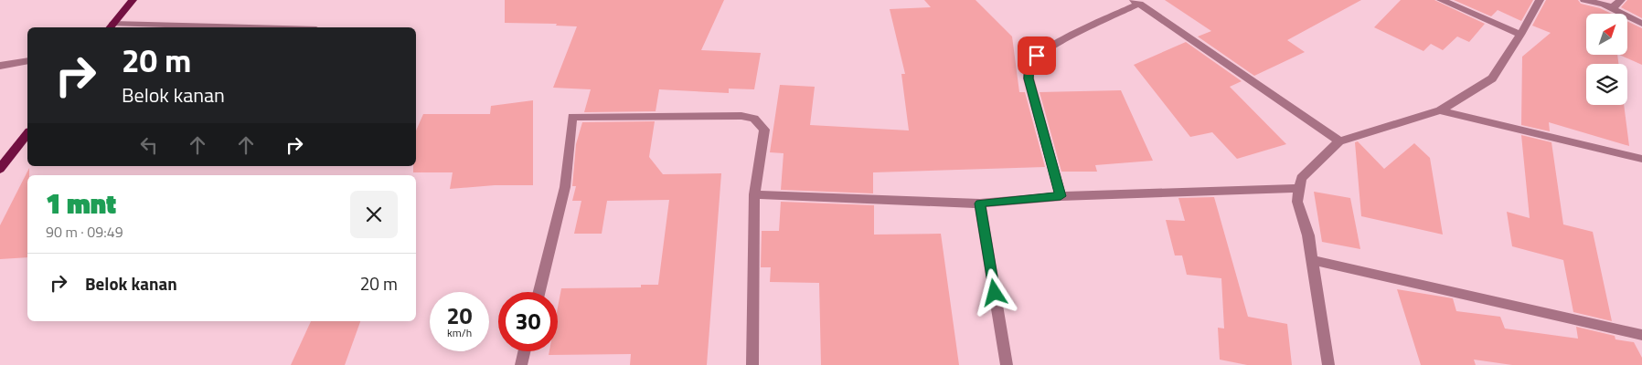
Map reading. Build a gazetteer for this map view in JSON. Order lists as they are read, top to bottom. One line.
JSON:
{"north":"top right","page":{"turn":["20 m","Belok kanan"],"heading":["1 mnt","90 m · 09:49"],"list":[{"name":"Belok kanan","value":"20 m"}],"speed":"20 km/h","limit":"30"}}
